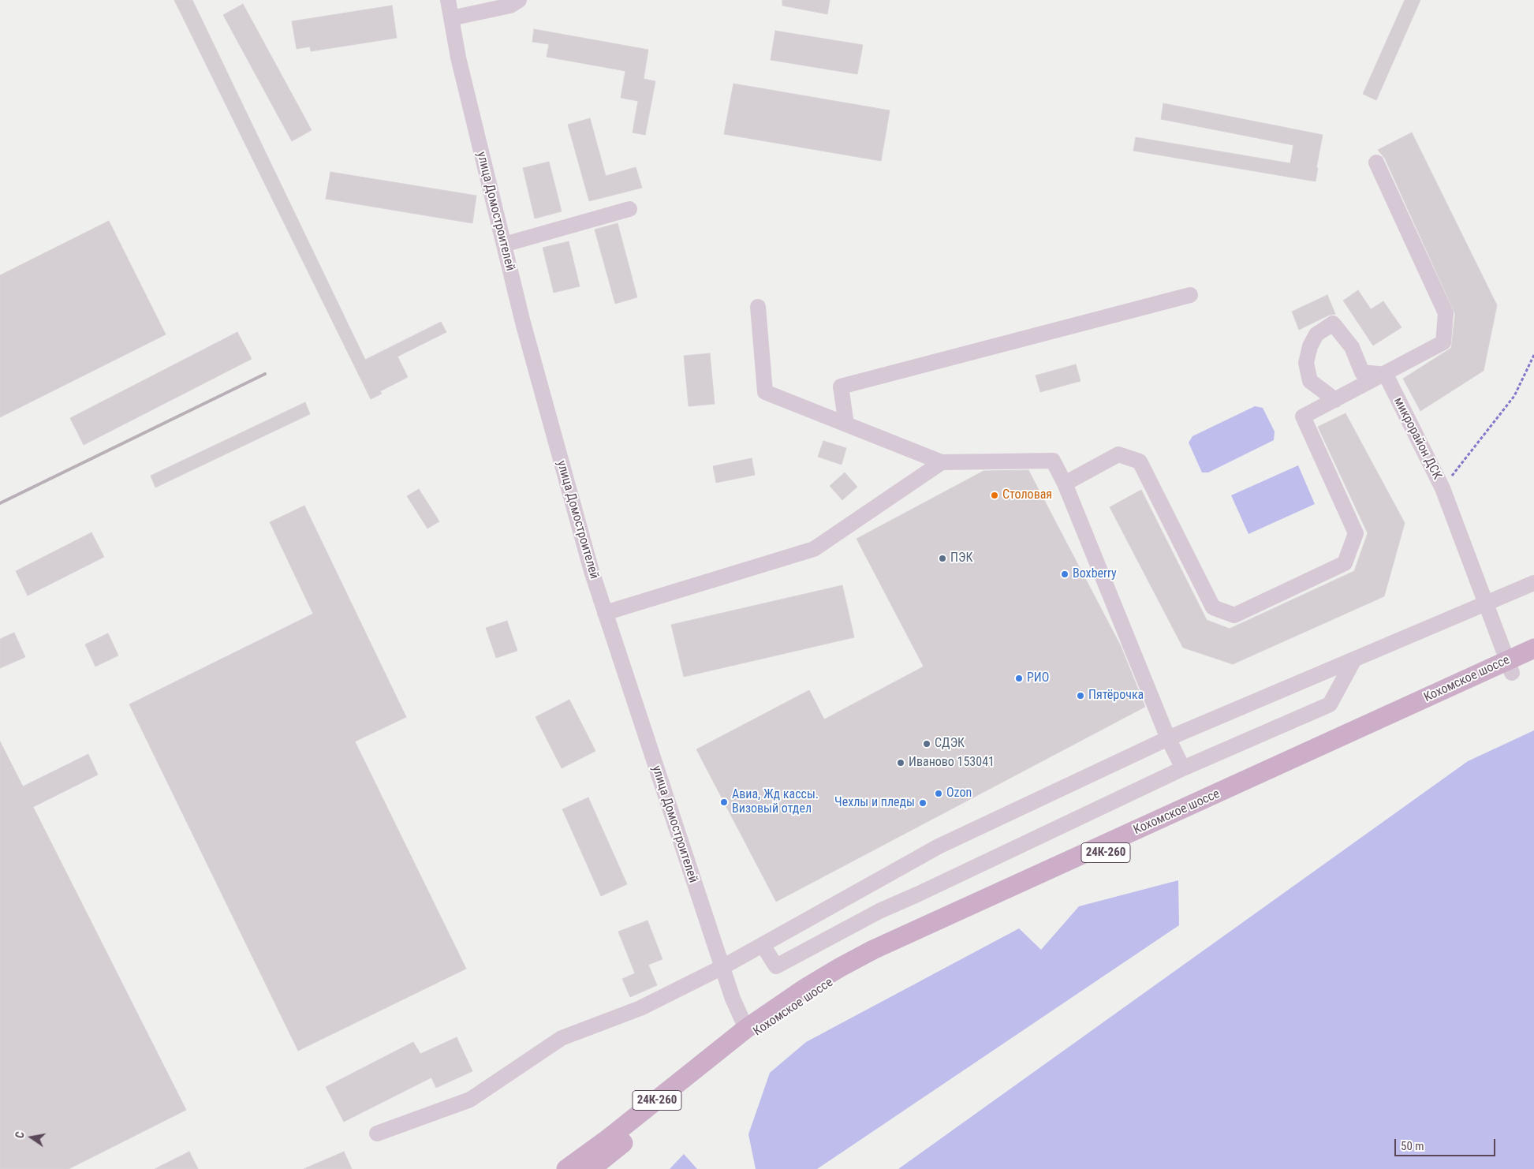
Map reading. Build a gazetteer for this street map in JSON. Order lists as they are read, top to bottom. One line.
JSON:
{"streets":{"main road":["Кохомское шоссе","24К-260"],"street":["улица Домостроителей","микрорайон ДСК"]},"crossings":[["улица Домостроителей","Кохомское шоссе"],["улица Домостроителей","24К-260"],["микрорайон ДСК","Кохомское шоссе"],["Кохомское шоссе","24К-260"]],"places":["Столовая","ПЭК","Boxberry","РИО","Пятёрочка","СДЭК","Иваново 153041","Ozon","Авиа, Жд кассы. Визовый отдел","Чехлы и пледы"],"scale_bar":"50 m","north":"left"}
